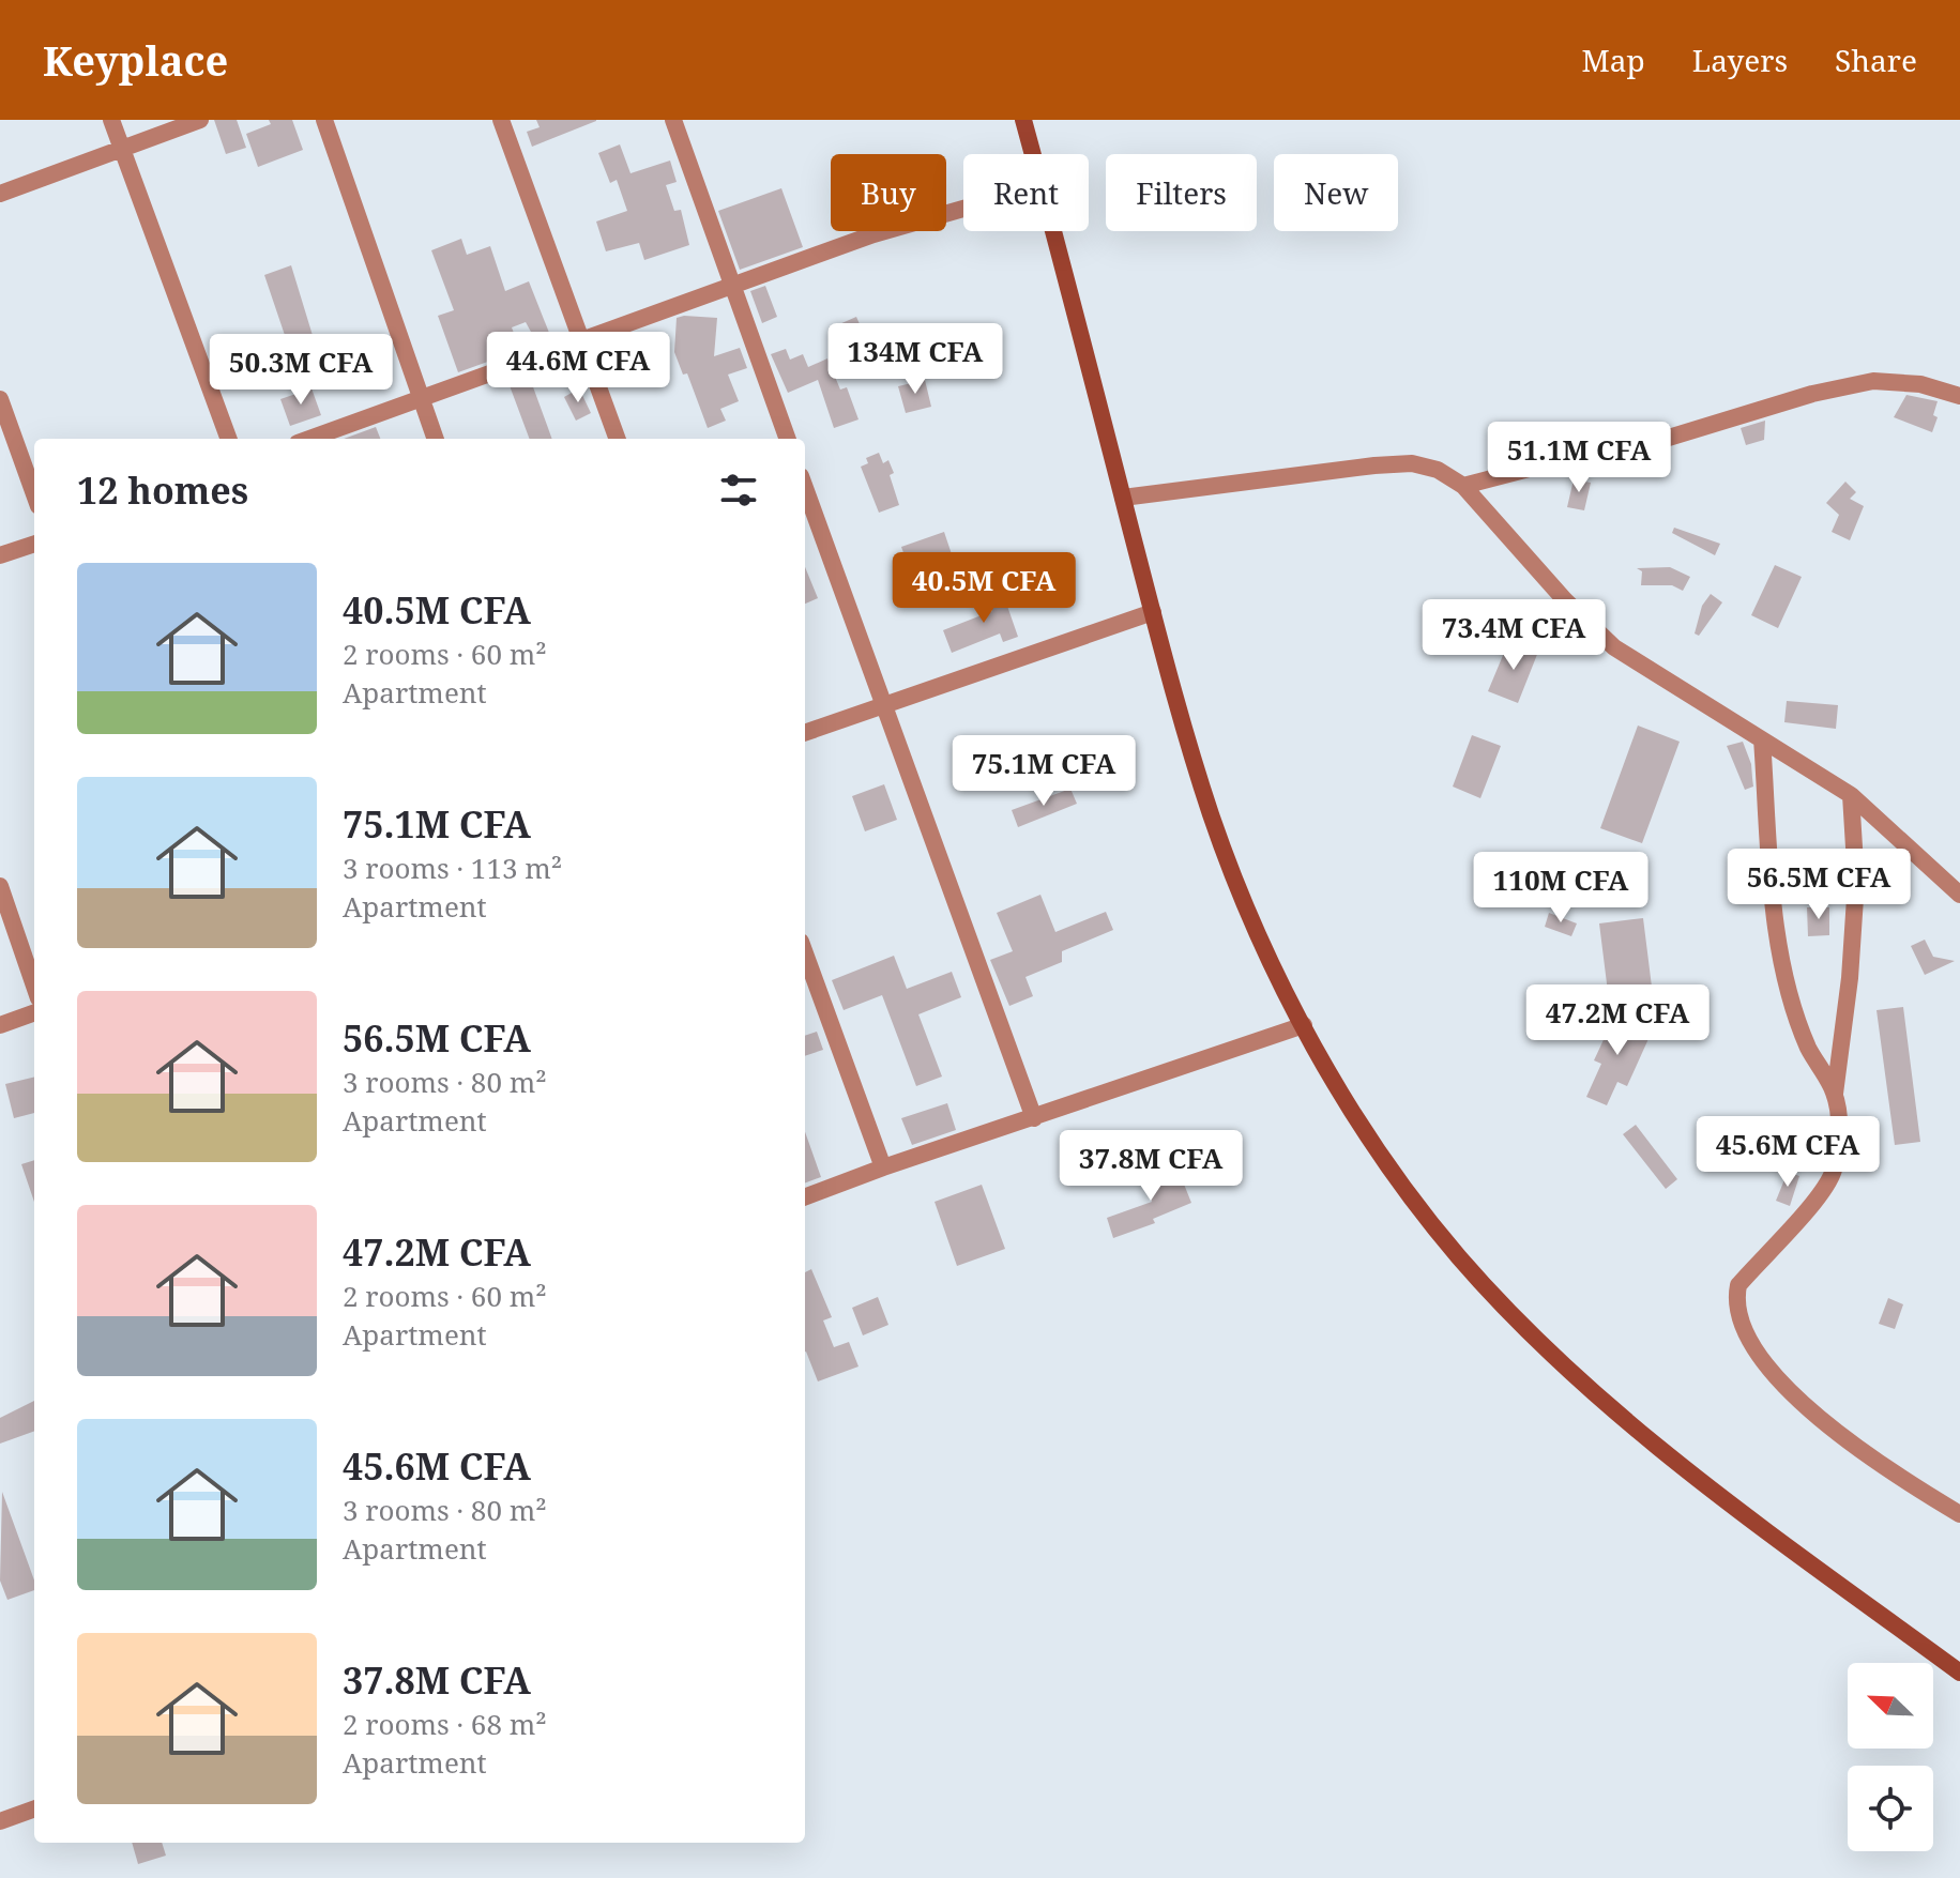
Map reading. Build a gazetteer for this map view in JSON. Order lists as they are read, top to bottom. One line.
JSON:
{"north":"top left","page":{"header":"Keyplace","nav":["Map","Layers","Share"],"chip":["Buy","Rent","Filters","New"],"price":["134M CFA","44.6M CFA","50.3M CFA","51.1M CFA","40.5M CFA","73.4M CFA","75.1M CFA","56.5M CFA","110M CFA","47.2M CFA","45.6M CFA","37.8M CFA"],"heading":"12 homes","list":[{"name":"40.5M CFA","note":"2 rooms · 60 m² · Apartment"},{"name":"75.1M CFA","note":"3 rooms · 113 m² · Apartment"},{"name":"56.5M CFA","note":"3 rooms · 80 m² · Apartment"},{"name":"47.2M CFA","note":"2 rooms · 60 m² · Apartment"},{"name":"45.6M CFA","note":"3 rooms · 80 m² · Apartment"},{"name":"37.8M CFA","note":"2 rooms · 68 m² · Apartment"}]}}
